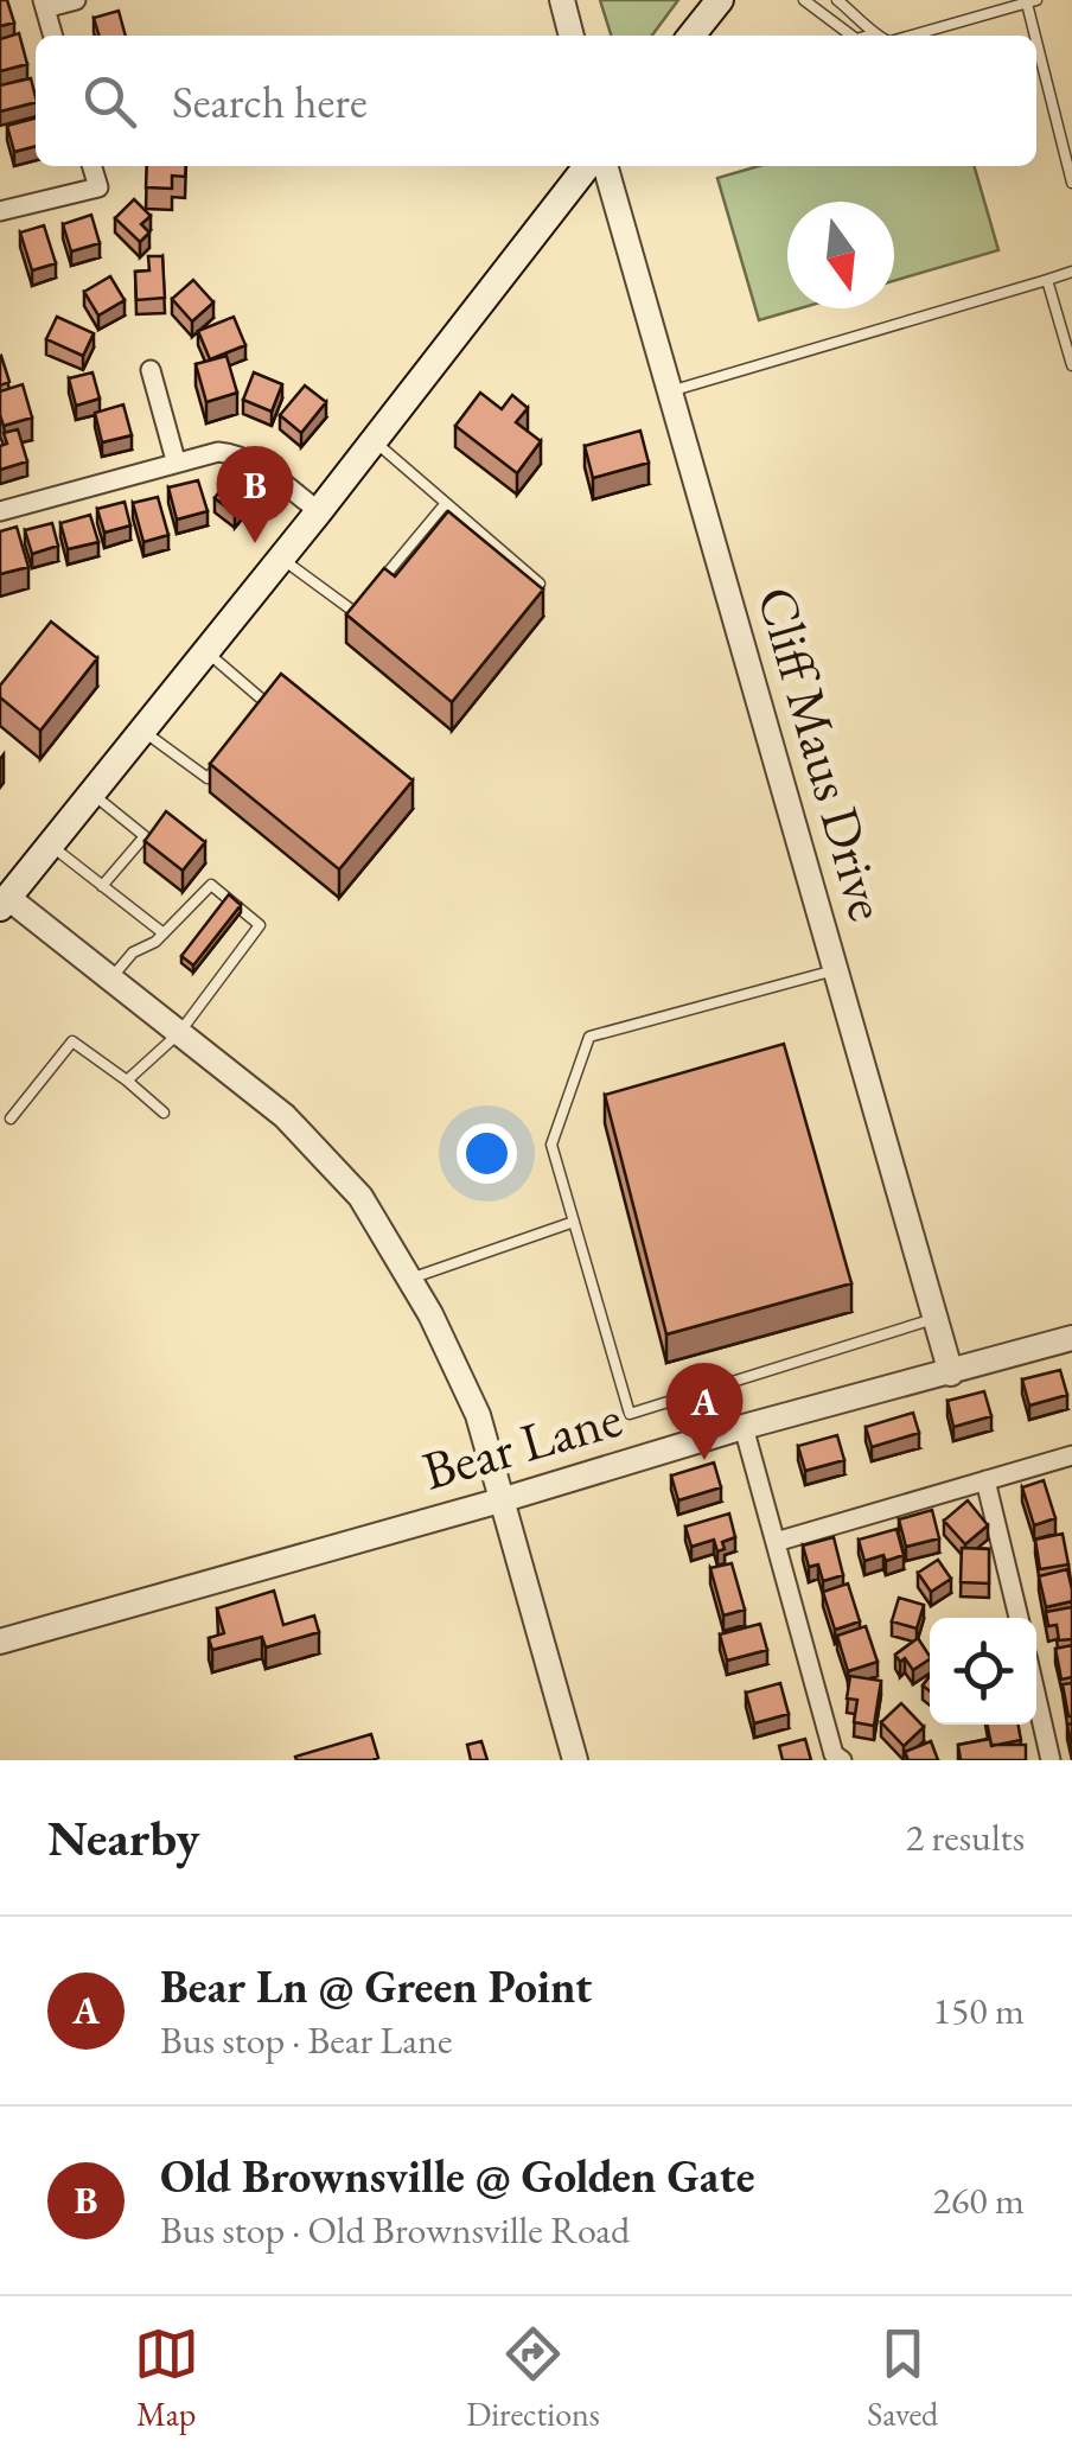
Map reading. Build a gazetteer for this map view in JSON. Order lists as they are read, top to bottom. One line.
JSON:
{"streets":{"street":["Cliff Maus Drive","Bear Lane"]},"crossings":[["Cliff Maus Drive","Bear Lane"]],"north":"bottom","page":{"search":"Search here","pins":["B","A"],"heading":["Nearby","2 results"],"list":[{"mark":"A","name":"Bear Ln @ Green Point","note":"Bus stop · Bear Lane","value":"150 m"},{"mark":"B","name":"Old Brownsville @ Golden Gate","note":"Bus stop · Old Brownsville Road","value":"260 m"}],"nav":["Map","Directions","Saved"]}}
